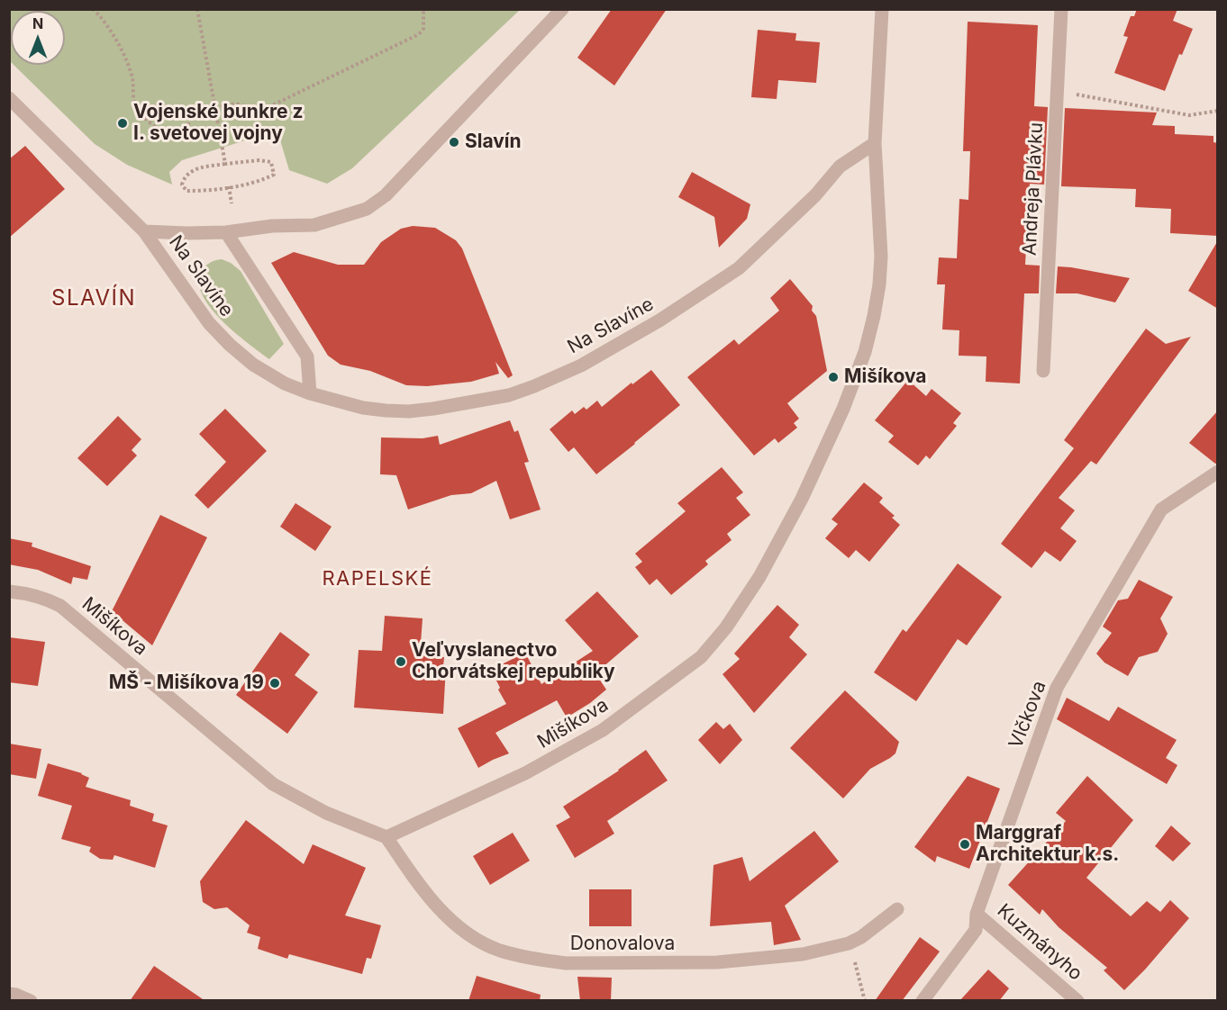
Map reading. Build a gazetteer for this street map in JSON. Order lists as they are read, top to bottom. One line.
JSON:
{"streets":{"street":["Andreja Plávku","Na Slavíne","Mišíkova","Vlčkova","Kuzmányho","Donovalova"]},"crossings":[["Na Slavíne","Mišíkova"],["Mišíkova","Donovalova"],["Vlčkova","Kuzmányho"]],"districts":["SLAVÍN","RAPELSKÉ"],"places":["Vojenské bunkre z I. svetovej vojny","Slavín","Mišíkova","Veľvyslanectvo Chorvátskej republiky","MŠ - Mišíkova 19","Marggraf Architektur k.s."],"north":"top"}
